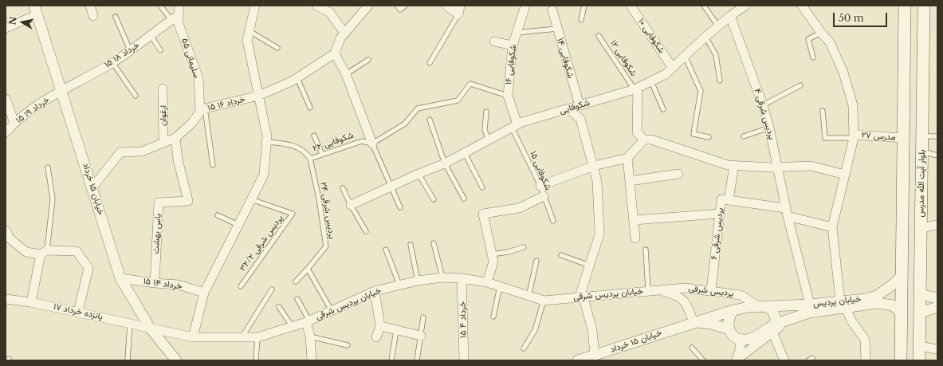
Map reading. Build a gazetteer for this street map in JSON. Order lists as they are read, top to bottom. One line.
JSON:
{"streets":{"main road":["بلوار آیت الله مدرس"],"street":["شکوفایی ۱۰","۱۵ خرداد ۱۸","سلیمانی ۵۵","شکوفایی ۱۴","شکوفایی ۱۶","۱۵ خرداد ۱۶","شکوفایی","۱۵ خرداد ۱۹","پردیس شرقی ۴","ارغوان","مدرس ۲۷","خیابان ۱۵ خرداد","یاس بهشت","پردیس شرقی ۶","۱۵ خرداد ۱۴","پردیس شرقی","خیابان پردیس شرقی","خیابان پردیس","پانزده خرداد ۱۷","۱۵ خرداد ۴"],"lane":["شکوفایی ۱۲","شکوفایی ۲۲","شکوفایی ۱۵","پردیس شرقی ۲۴","پردیس شرقی ۳۲/۲"]},"crossings":[["شکوفایی ۱۰","شکوفایی"],["۱۵ خرداد ۱۸","سلیمانی ۵۵"],["۱۵ خرداد ۱۸","۱۵ خرداد ۱۹"],["۱۵ خرداد ۱۸","خیابان ۱۵ خرداد"],["سلیمانی ۵۵","۱۵ خرداد ۱۶"],["شکوفایی ۱۴","شکوفایی"],["شکوفایی ۱۲","شکوفایی"],["شکوفایی ۱۶","شکوفایی"],["شکوفایی ۱۶","شکوفایی ۱۵"],["۱۵ خرداد ۱۶","ارغوان"],["۱۵ خرداد ۱۶","خیابان ۱۵ خرداد"],["۱۵ خرداد ۱۶","یاس بهشت"],["شکوفایی","پردیس شرقی ۴"],["شکوفایی","شکوفایی ۱۵"],["۱۵ خرداد ۱۹","خیابان ۱۵ خرداد"],["پردیس شرقی ۴","خیابان پردیس"],["شکوفایی ۲۲","پردیس شرقی ۲۴"],["خیابان ۱۵ خرداد","۱۵ خرداد ۱۴"],["خیابان ۱۵ خرداد","پردیس شرقی"],["خیابان ۱۵ خرداد","خیابان پردیس شرقی"],["خیابان ۱۵ خرداد","خیابان پردیس"],["خیابان ۱۵ خرداد","پانزده خرداد ۱۷"],["یاس بهشت","۱۵ خرداد ۱۴"],["پردیس شرقی ۶","پردیس شرقی"],["پردیس شرقی","خیابان پردیس شرقی"],["پردیس شرقی","خیابان پردیس"],["خیابان پردیس شرقی","پانزده خرداد ۱۷"],["خیابان پردیس شرقی","۱۵ خرداد ۴"]],"scale_bar":"50 m","north":"left"}
